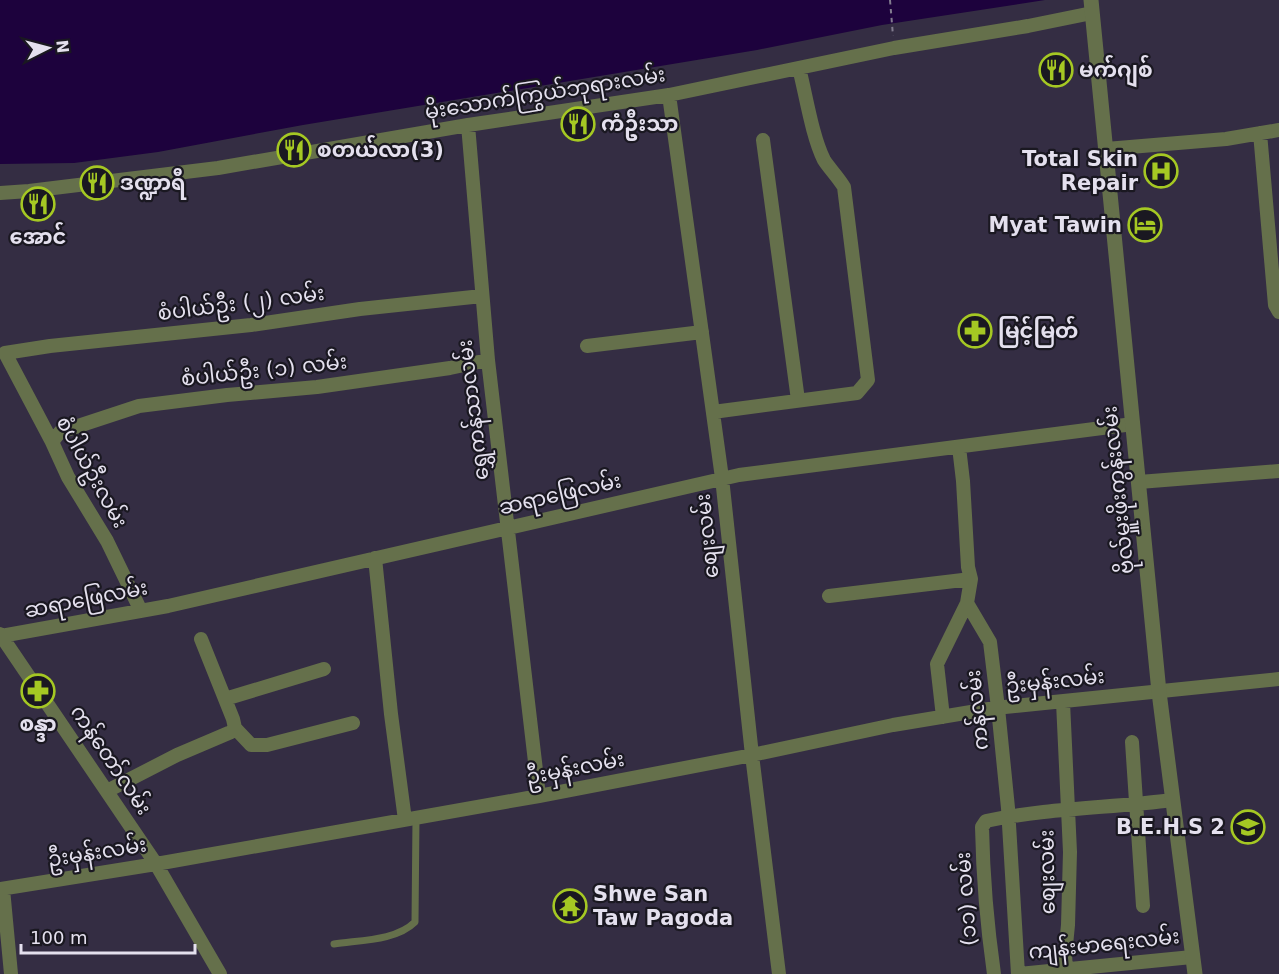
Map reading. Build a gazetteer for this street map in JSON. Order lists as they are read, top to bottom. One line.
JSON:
{"streets":{"street":["မိုးသောက်ကြွယ်ဘုရားလမ်း","စံပါယ်ဦး (၂) လမ်း","စံပါယ်ဦး (၁) လမ်း","‌ရွှေကန်သာလမ်း","စံပါယ်ဦးလမ်း","ဗိုလ်မှူးဖိုးကွန်းလမ်း","ဆရာဖြေလမ်း","စျေးလမ်း","ဦးမှန်းလမ်း","ကန်လမ်း","ကန်တော်လမ်း","(၁၁) လမ်း","ကျန်းမာရေးလမ်း"]},"crossings":[["မိုးသောက်ကြွယ်ဘုရားလမ်း","‌ရွှေကန်သာလမ်း"],["မိုးသောက်ကြွယ်ဘုရားလမ်း","ဗိုလ်မှူးဖိုးကွန်းလမ်း"],["မိုးသောက်ကြွယ်ဘုရားလမ်း","စျေးလမ်း"],["စံပါယ်ဦး (၂) လမ်း","‌ရွှေကန်သာလမ်း"],["စံပါယ်ဦး (၂) လမ်း","စံပါယ်ဦးလမ်း"],["စံပါယ်ဦး (၁) လမ်း","‌ရွှေကန်သာလမ်း"],["စံပါယ်ဦး (၁) လမ်း","စံပါယ်ဦးလမ်း"],["‌ရွှေကန်သာလမ်း","ဆရာဖြေလမ်း"],["‌ရွှေကန်သာလမ်း","ဦးမှန်းလမ်း"],["စံပါယ်ဦးလမ်း","ဆရာဖြေလမ်း"],["ဗိုလ်မှူးဖိုးကွန်းလမ်း","ဆရာဖြေလမ်း"],["ဗိုလ်မှူးဖိုးကွန်းလမ်း","ဦးမှန်းလမ်း"],["ဗိုလ်မှူးဖိုးကွန်းလမ်း","ကျန်းမာရေးလမ်း"],["ဆရာဖြေလမ်း","စျေးလမ်း"],["ဆရာဖြေလမ်း","ကန်တော်လမ်း"],["စျေးလမ်း","ဦးမှန်းလမ်း"],["စျေးလမ်း","ကျန်းမာရေးလမ်း"],["ဦးမှန်းလမ်း","ကန်လမ်း"],["ဦးမှန်းလမ်း","ကန်တော်လမ်း"],["ကန်လမ်း","(၁၁) လမ်း"],["ကန်လမ်း","ကျန်းမာရေးလမ်း"]],"places":{"restaurant":["မက်ဂျစ်","ကံဦးသာ","စတယ်လာ(3)","ဒဏ္ဍာရီ","အောင်"],"hospital":["Total Skin Repair"],"hotel":["Myat Tawin"],"pharmacy":["မြင့်မြတ်","စန္ဒာ"],"school or university":["B.E.H.S 2"],"temple":["Shwe San Taw Pagoda"]},"scale_bar":"100 m","north":"right"}
